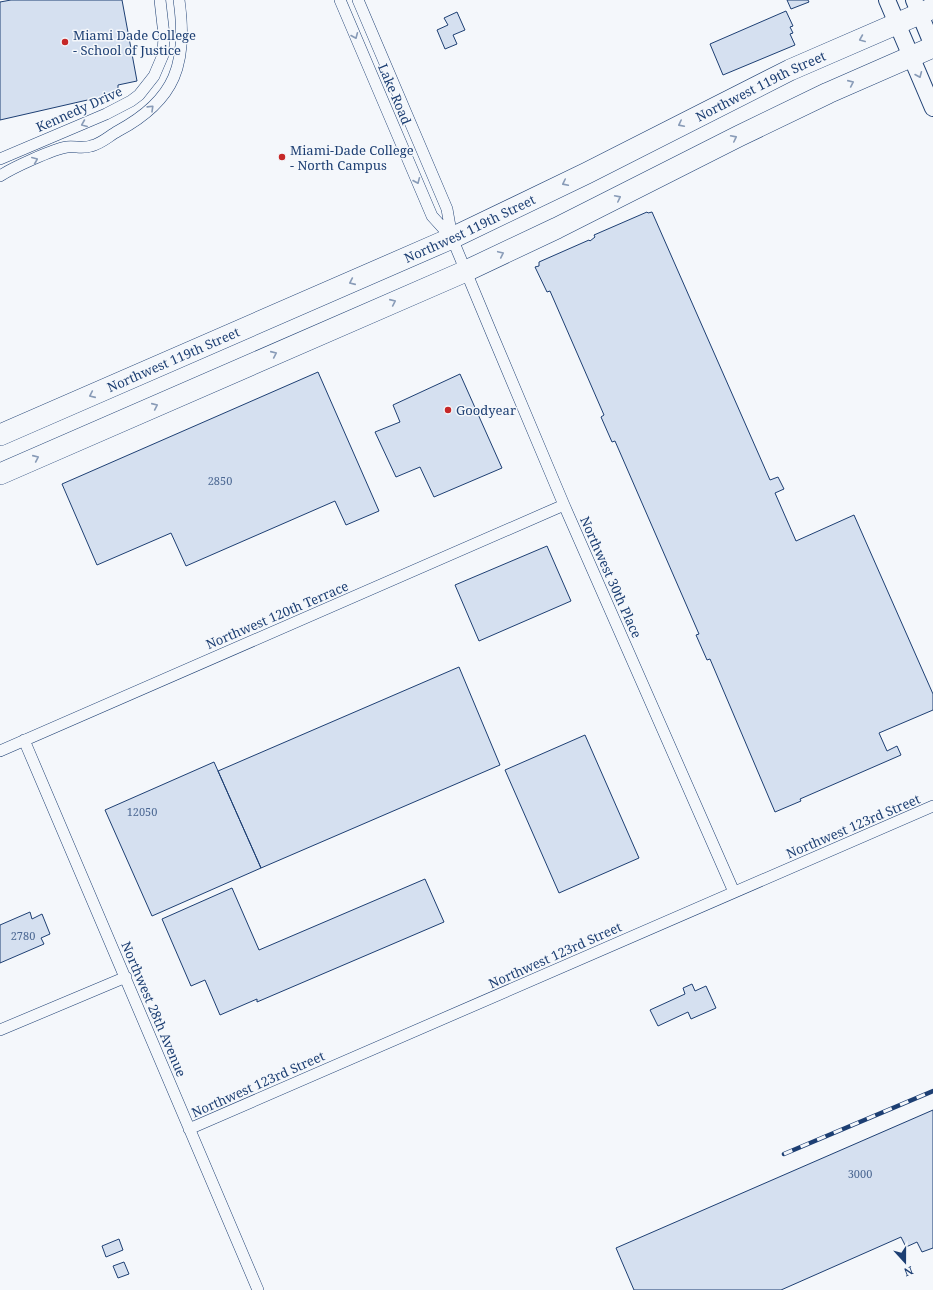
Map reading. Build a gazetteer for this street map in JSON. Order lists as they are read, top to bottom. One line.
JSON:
{"streets":{"highway":["Northwest 119th Street"],"street":["Lake Road","Kennedy Drive","Northwest 30th Place","Northwest 120th Terrace","Northwest 123rd Street","Northwest 28th Avenue"]},"crossings":[["Northwest 119th Street","Lake Road"],["Lake Road","Northwest 30th Place"],["Northwest 30th Place","Northwest 120th Terrace"],["Northwest 30th Place","Northwest 123rd Street"],["Northwest 120th Terrace","Northwest 28th Avenue"],["Northwest 123rd Street","Northwest 28th Avenue"]],"places":["Miami Dade College - School of Justice","Miami-Dade College - North Campus","Goodyear"],"house_numbers":["2850","12050","2780","3000"],"north":"bottom"}
